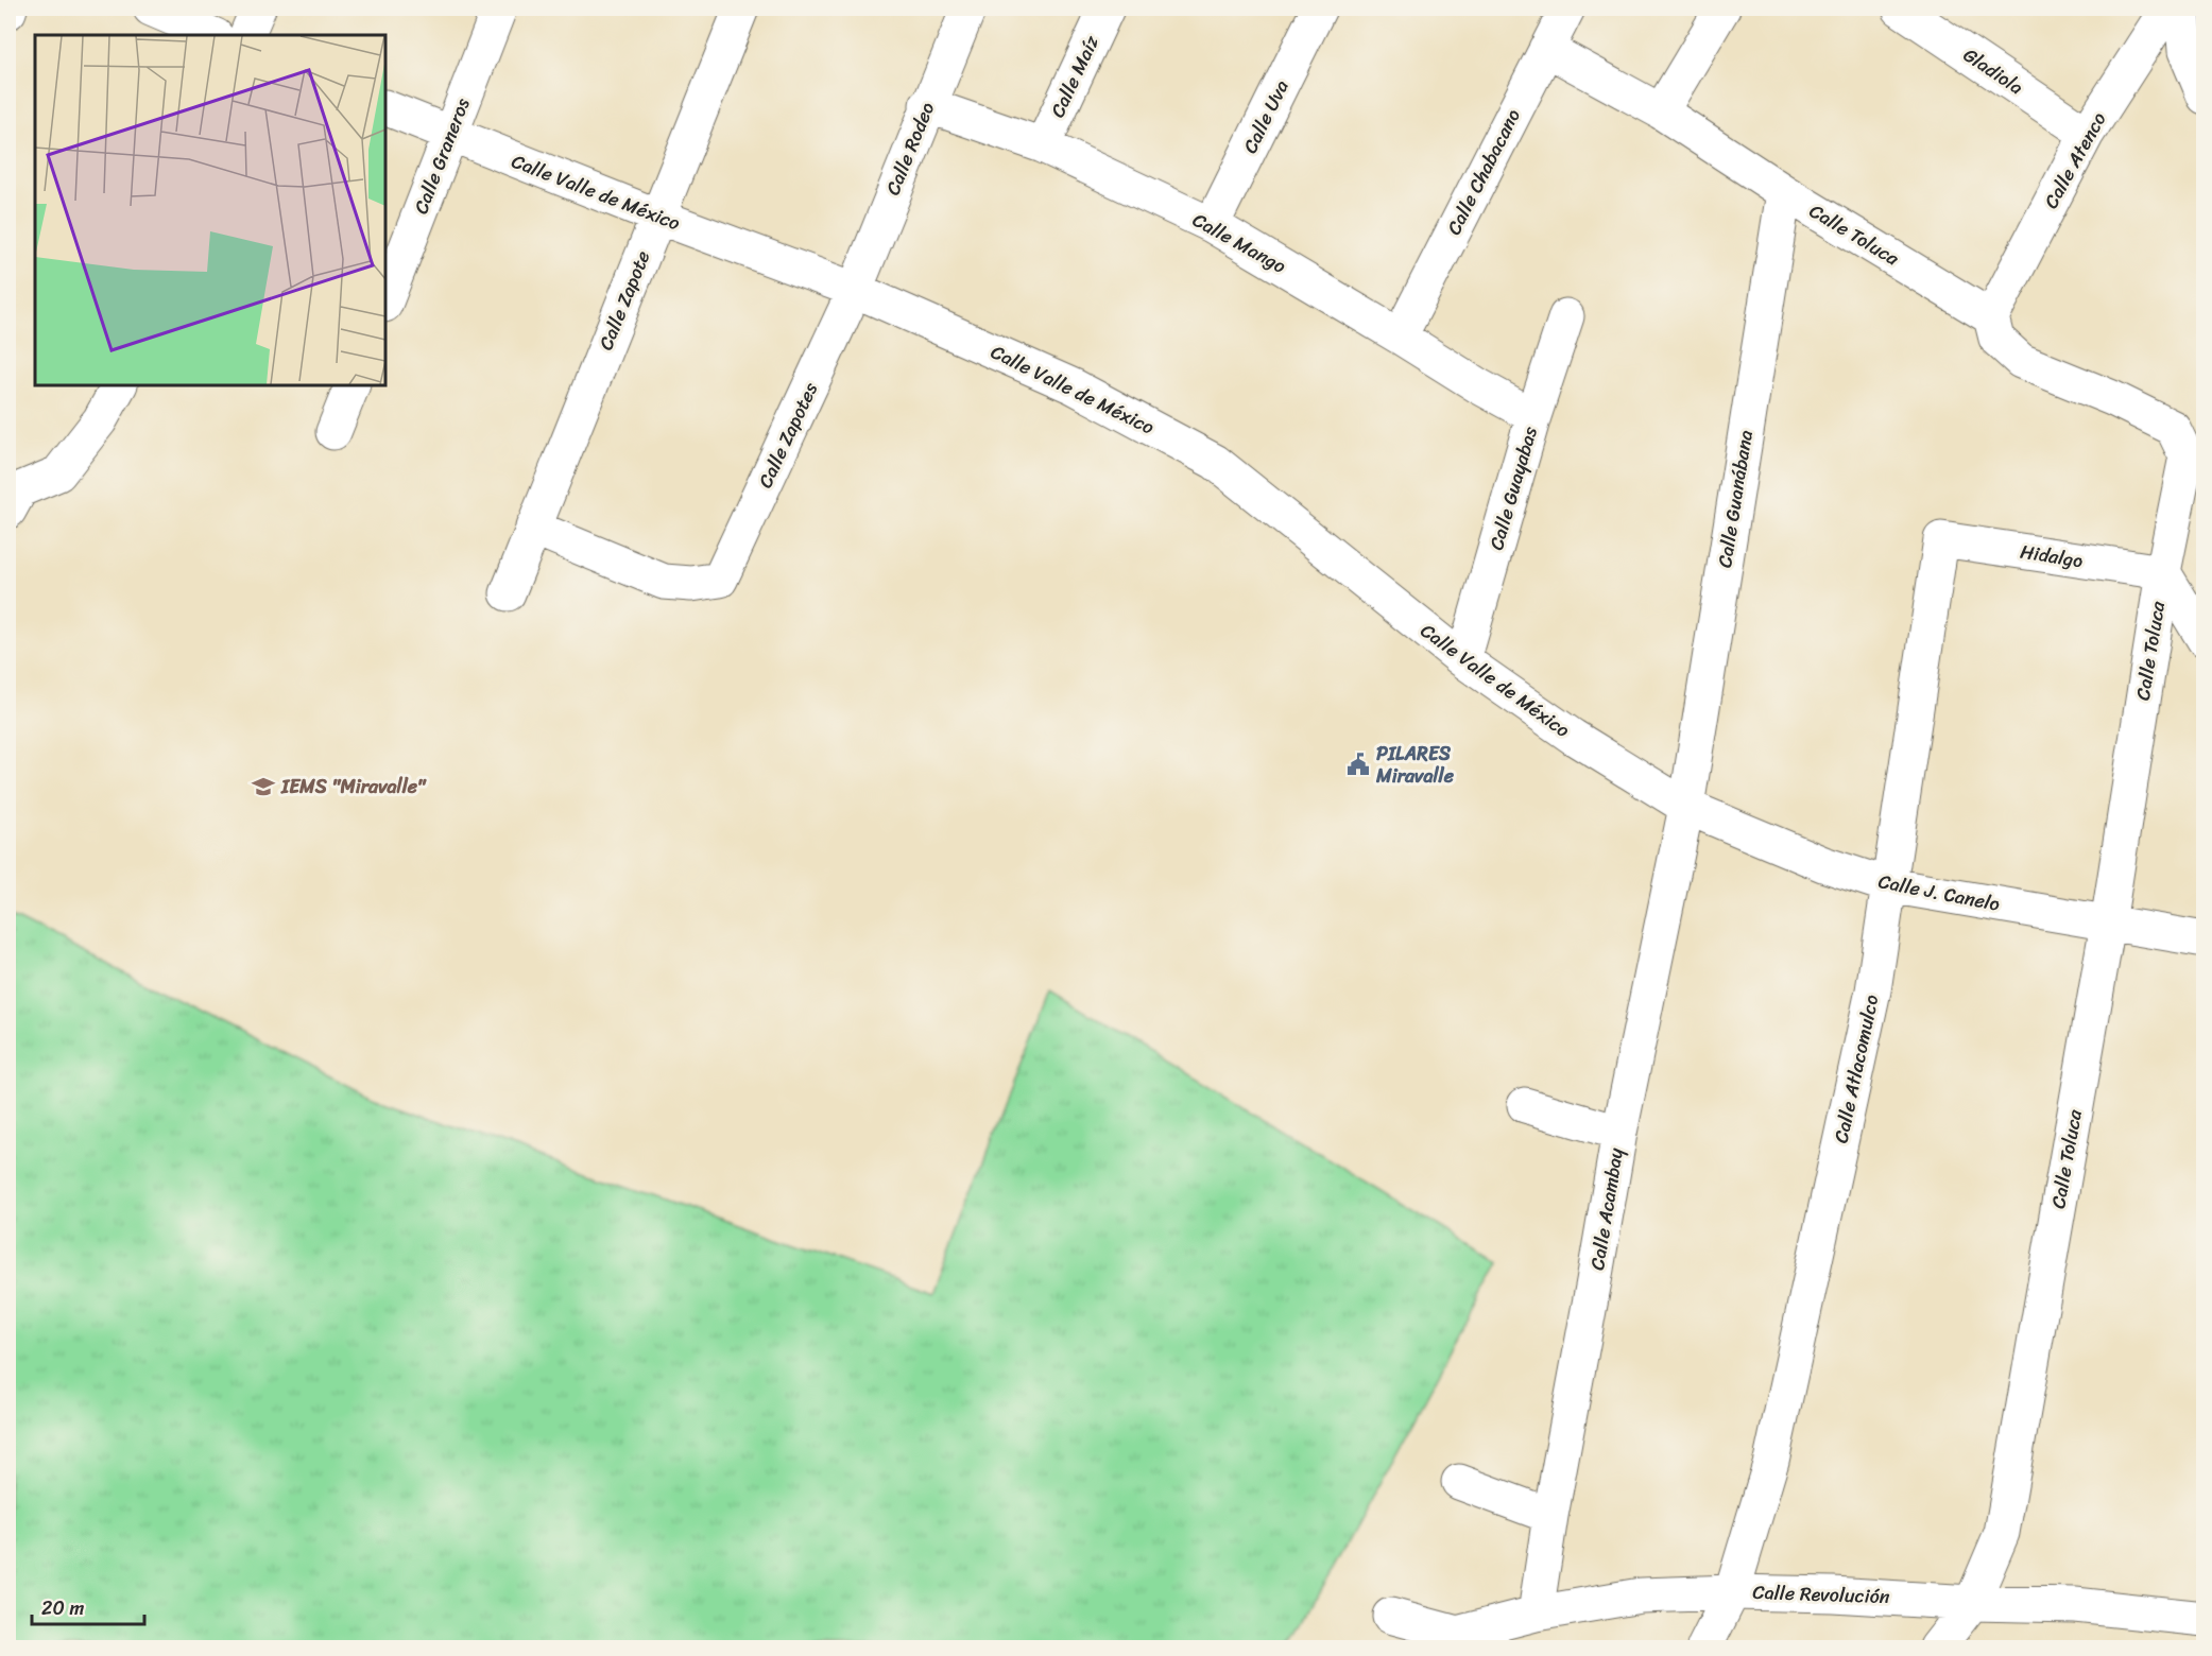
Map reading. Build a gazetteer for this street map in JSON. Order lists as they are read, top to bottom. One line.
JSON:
{"streets":{"street":["Gladiola","Calle Maíz","Calle Uva","Calle Rodeo","Calle Graneros","Calle Atenco","Calle Chabacano","Calle Valle de México","Calle Toluca","Calle Mango","Calle Zapote","Calle Zapotes","Calle Guayabas","Calle Guanábana","Hidalgo","Calle J. Canelo","Calle Atlacomulco","Calle Acambay","Calle Revolución"]},"crossings":[["Gladiola","Calle Atenco"],["Calle Maíz","Calle Mango"],["Calle Uva","Calle Mango"],["Calle Rodeo","Calle Valle de México"],["Calle Rodeo","Calle Mango"],["Calle Rodeo","Calle Zapotes"],["Calle Graneros","Calle Valle de México"],["Calle Atenco","Calle Toluca"],["Calle Chabacano","Calle Toluca"],["Calle Chabacano","Calle Mango"],["Calle Valle de México","Calle Zapote"],["Calle Valle de México","Calle Zapotes"],["Calle Valle de México","Calle Guayabas"],["Calle Valle de México","Calle Guanábana"],["Calle Valle de México","Calle J. Canelo"],["Calle Valle de México","Calle Acambay"],["Calle Toluca","Calle Guanábana"],["Calle Toluca","Hidalgo"],["Calle Toluca","Calle J. Canelo"],["Calle Toluca","Calle Revolución"],["Calle Mango","Calle Guayabas"],["Calle Zapote","Calle Zapotes"],["Calle Guanábana","Calle J. Canelo"],["Calle Guanábana","Calle Acambay"],["Hidalgo","Calle Atlacomulco"],["Calle J. Canelo","Calle Atlacomulco"],["Calle J. Canelo","Calle Acambay"],["Calle Atlacomulco","Calle Revolución"],["Calle Acambay","Calle Revolución"]],"places":{"public building":["PILARES Miravalle"],"school or university":["IEMS \"Miravalle\""]},"scale_bar":"20 m"}
